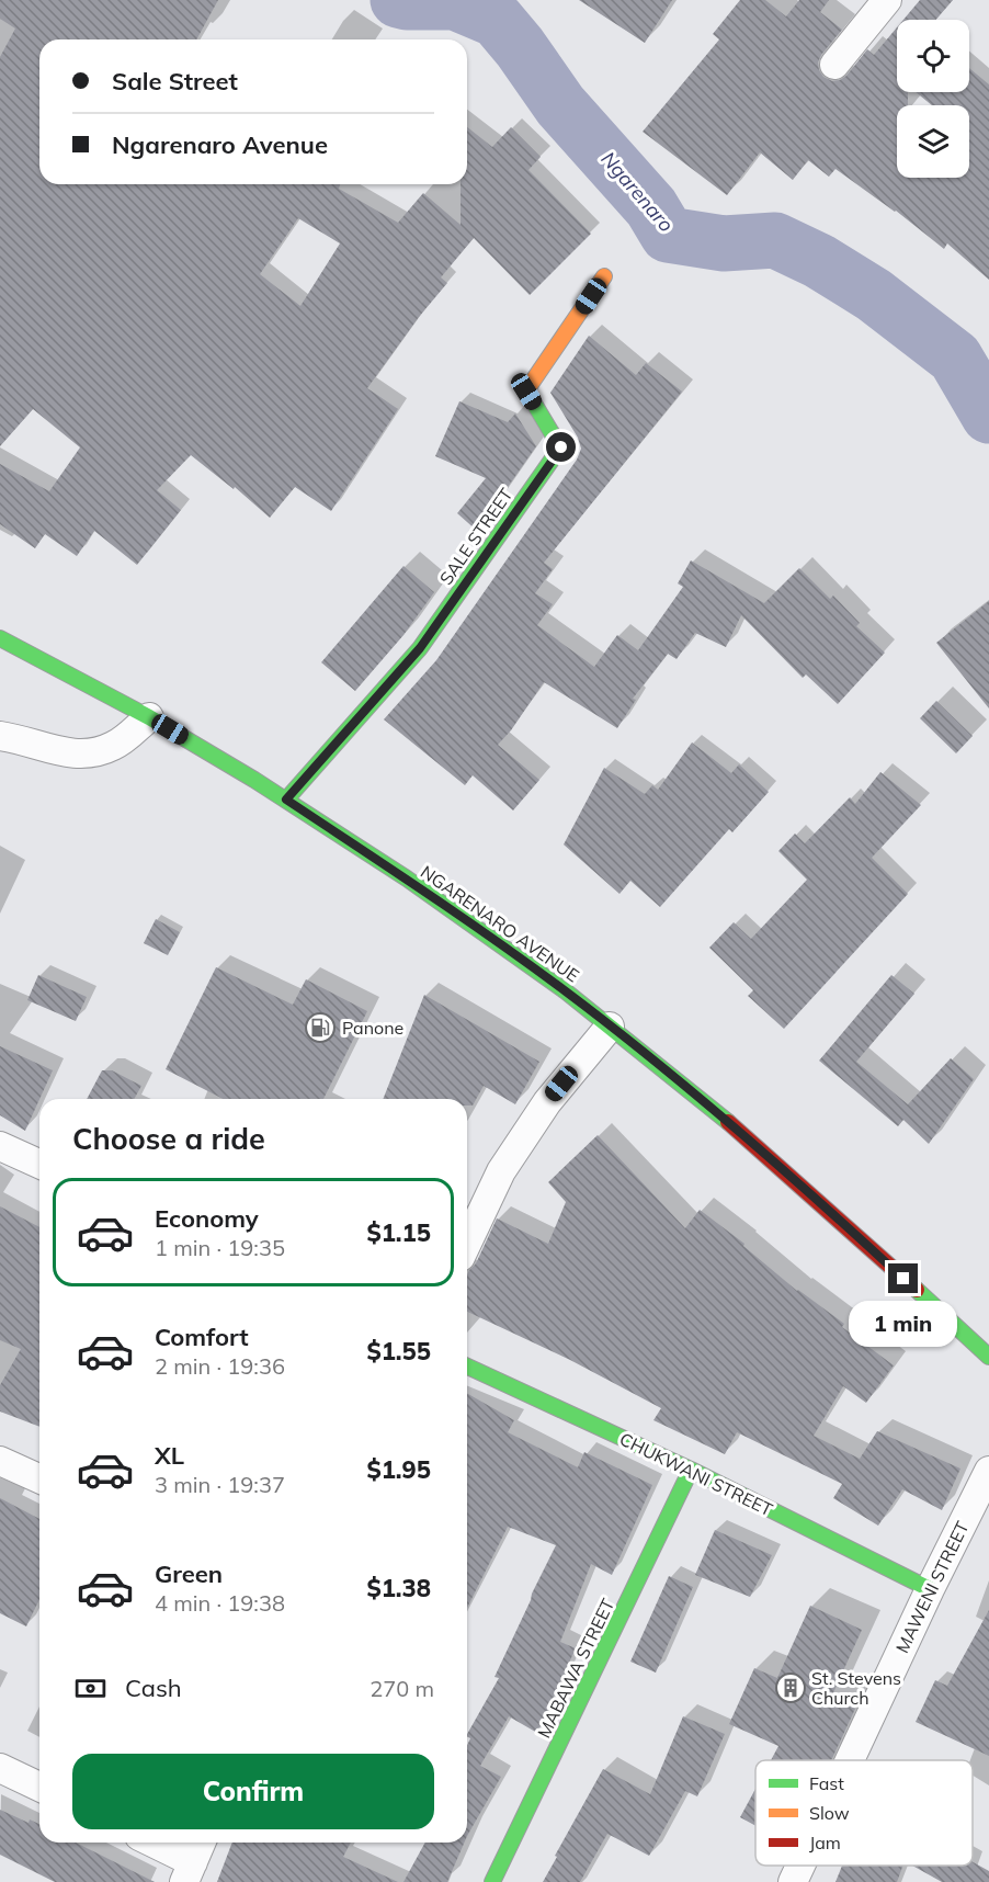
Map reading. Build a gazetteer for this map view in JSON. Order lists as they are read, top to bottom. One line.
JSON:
{"streets":{"main road":["SALE STREET","NGARENARO AVENUE","CHUKWANI STREET","MABAWA STREET"],"street":["MAWENI STREET"]},"crossings":[["SALE STREET","NGARENARO AVENUE"],["CHUKWANI STREET","MAWENI STREET"],["CHUKWANI STREET","MABAWA STREET"]],"water":["Ngarenaro"],"places":{"fuel station":["Panone"],"building":["St. Stevens Church"]},"legend":["Fast","Slow","Jam"],"page":{"banner":["Sale Street","Ngarenaro Avenue"],"heading":"Choose a ride","list":[{"name":"Economy","note":"1 min · 19:35","value":"$1.15"},{"name":"Comfort","note":"2 min · 19:36","value":"$1.55"},{"name":"XL","note":"3 min · 19:37","value":"$1.95"},{"name":"Green","note":"4 min · 19:38","value":"$1.38"}],"bubble":"1 min","pay":["Cash","270 m"],"buttons":"Confirm"}}
